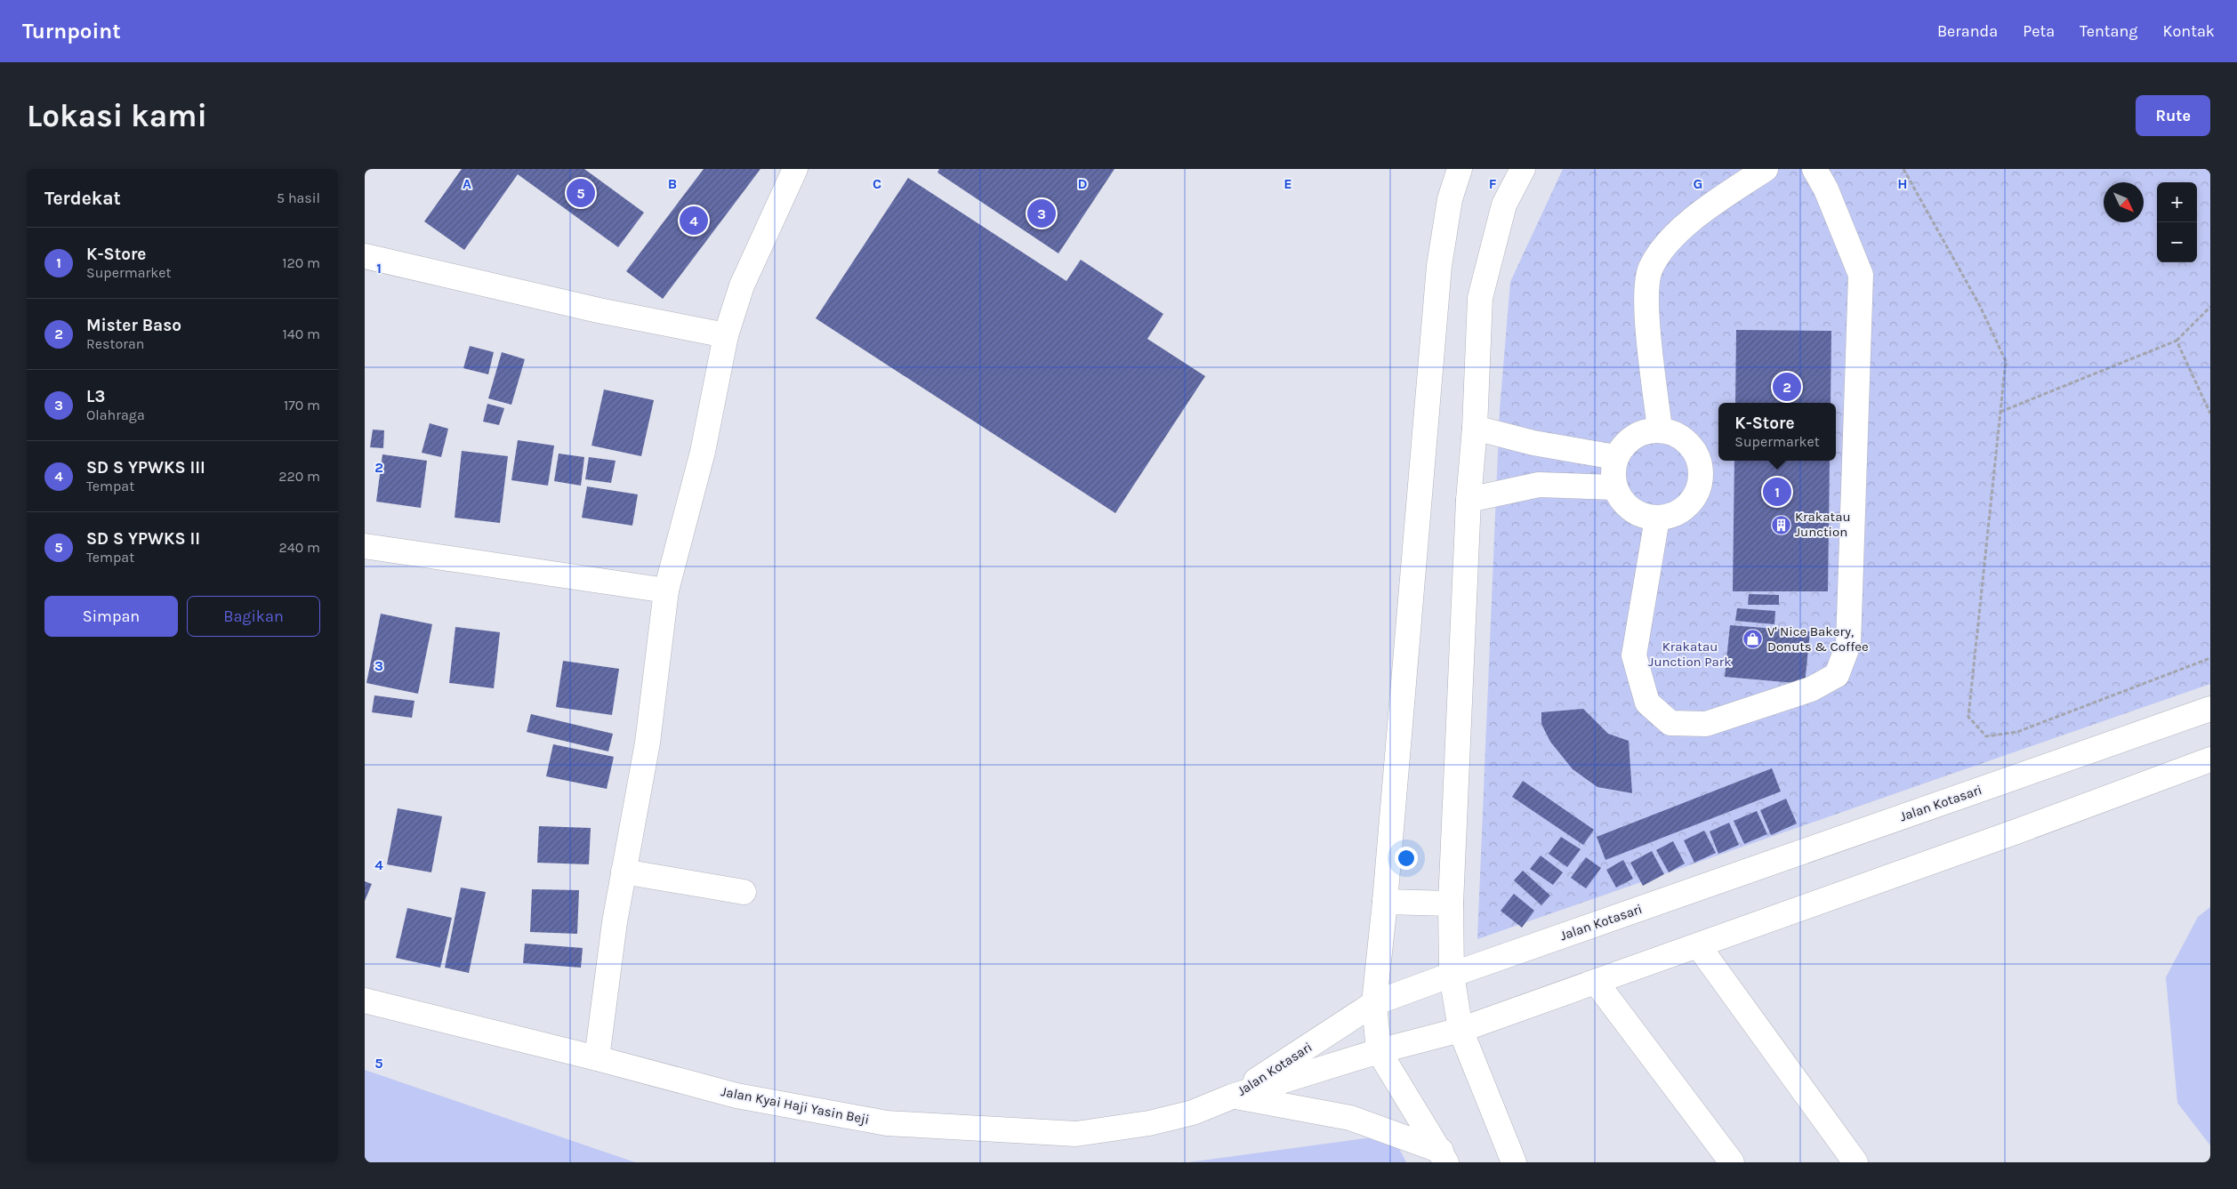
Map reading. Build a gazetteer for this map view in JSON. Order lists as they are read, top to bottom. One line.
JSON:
{"streets":{"street":["Jalan Kotasari","Jalan Kyai Haji Yasin Beji"]},"crossings":[["Jalan Kotasari","Jalan Kyai Haji Yasin Beji"]],"parks":["Krakatau Junction Park"],"places":{"building":["Krakatau Junction"],"shop":["V' Nice Bakery, Donuts & Coffee"]},"north":"bottom right","page":{"header":"Turnpoint","nav":["Beranda","Peta","Tentang","Kontak"],"buttons":["Rute",["Simpan","Bagikan"]],"title":"Lokasi kami","heading":["Terdekat","5 hasil"],"pins":["5","3","4","2","1"],"map_buttons":["+","−"],"list":[{"mark":"1","name":"K-Store","note":"Supermarket","value":"120 m"},{"mark":"2","name":"Mister Baso","note":"Restoran","value":"140 m"},{"mark":"3","name":"L3","note":"Olahraga","value":"170 m"},{"mark":"4","name":"SD S YPWKS III","note":"Tempat","value":"220 m"},{"mark":"5","name":"SD S YPWKS II","note":"Tempat","value":"240 m"}],"popup":["K-Store","Supermarket"]},"grid":{"columns":["A","B","C","D","E","F","G","H"],"rows":["1","2","3","4","5"]}}
